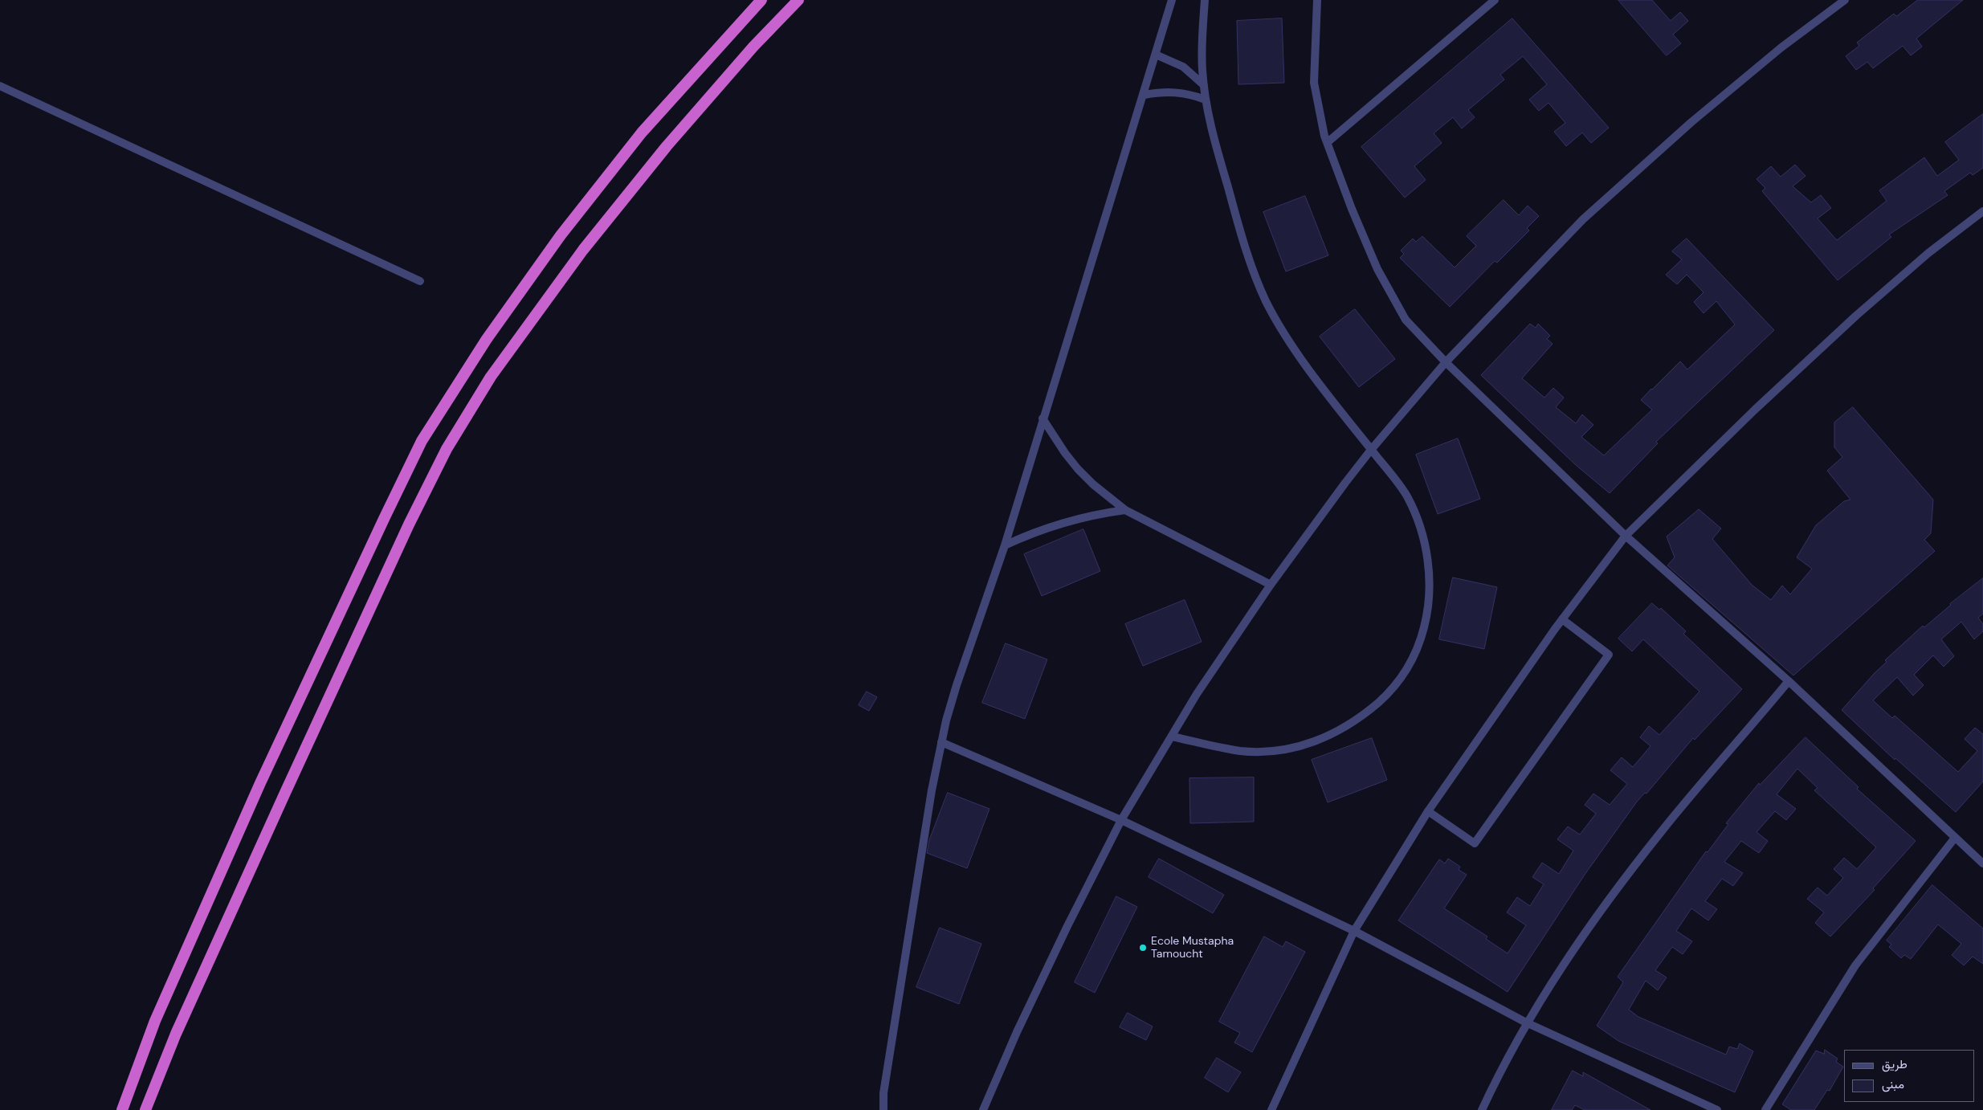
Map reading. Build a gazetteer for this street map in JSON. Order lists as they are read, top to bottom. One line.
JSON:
{"places":["Ecole Mustapha Tamoucht"],"legend":["طريق","مبنى"]}
